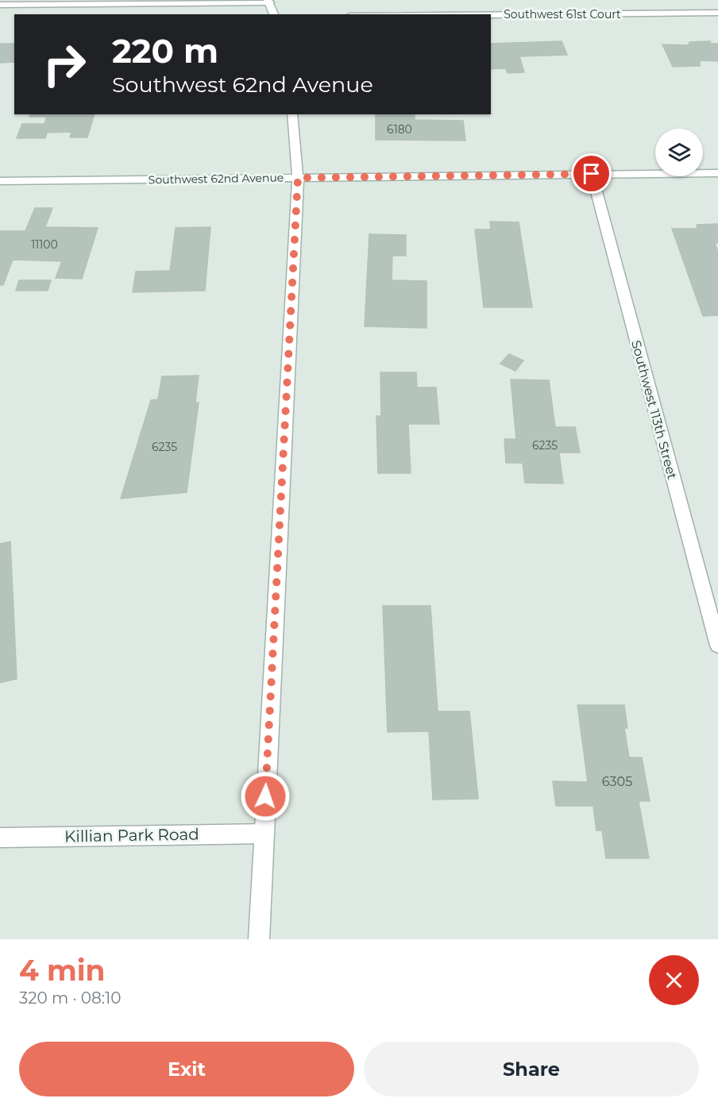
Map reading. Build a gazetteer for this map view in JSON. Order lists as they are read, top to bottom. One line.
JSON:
{"streets":{"street":["Southwest 61st Court","Southwest 62nd Avenue","Southwest 113th Street","Killian Park Road"]},"crossings":[["Southwest 62nd Avenue","Southwest 113th Street"]],"house_numbers":["6180","11100","6235","6235","6305"],"page":{"turn":["220 m","Southwest 62nd Avenue"],"heading":["4 min","320 m · 08:10"],"buttons":["Exit","Share"]}}
